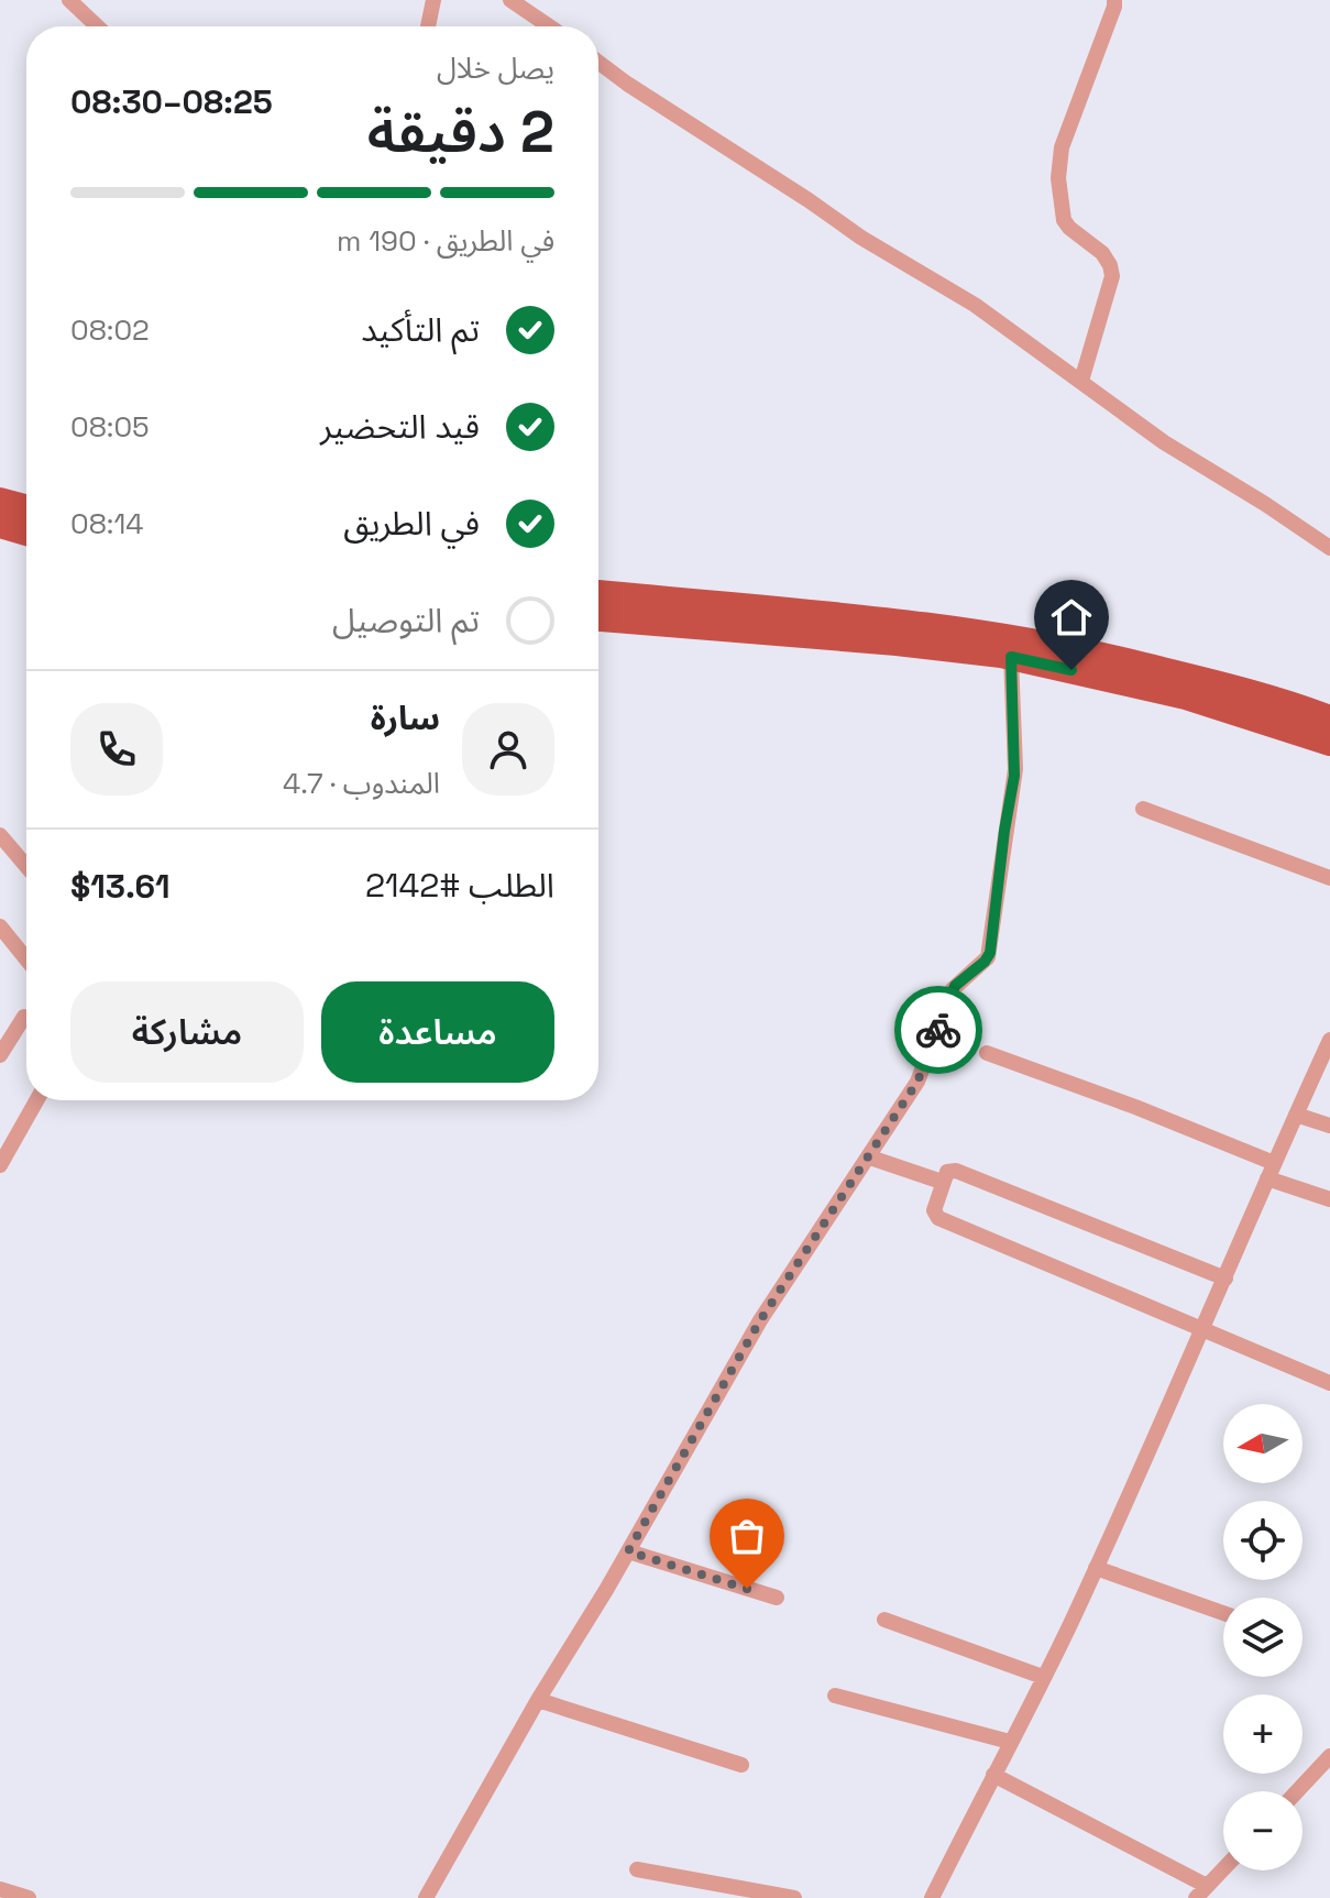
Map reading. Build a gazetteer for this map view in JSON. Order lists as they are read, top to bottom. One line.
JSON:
{"north":"left","page":{"heading":["2 دقيقة","يصل خلال","08:25–08:30"],"panel":["سارة","المندوب · 4.7","الطلب #2142","$13.61"],"bar":"في الطريق · 190 m","list":[["تم التأكيد","08:02"],["قيد التحضير","08:05"],["في الطريق","08:14"],"تم التوصيل"],"buttons":["مساعدة","مشاركة"],"map_buttons":["+","−"]}}
